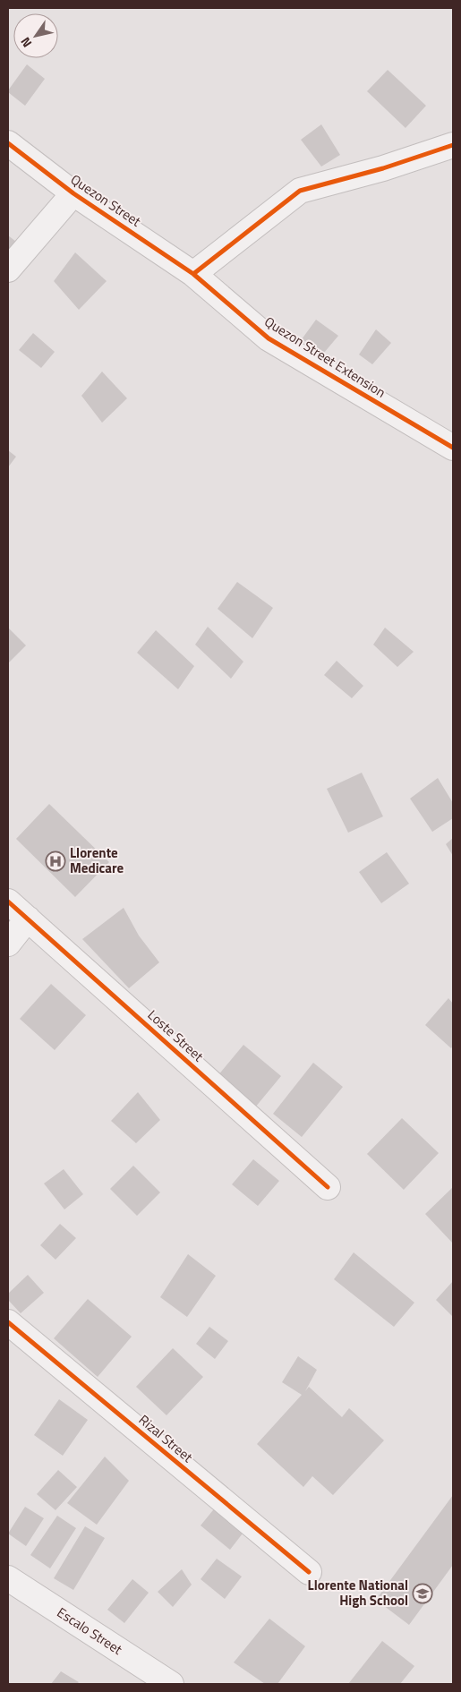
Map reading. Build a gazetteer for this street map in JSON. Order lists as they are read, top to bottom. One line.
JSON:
{"streets":{"street":["Quezon Street","Quezon Street Extension","Loste Street","Rizal Street","Escalo Street"]},"crossings":[["Quezon Street","Quezon Street Extension"]],"places":{"hospital":["Llorente Medicare"],"school or university":["Llorente National High School"]},"north":"bottom left"}
